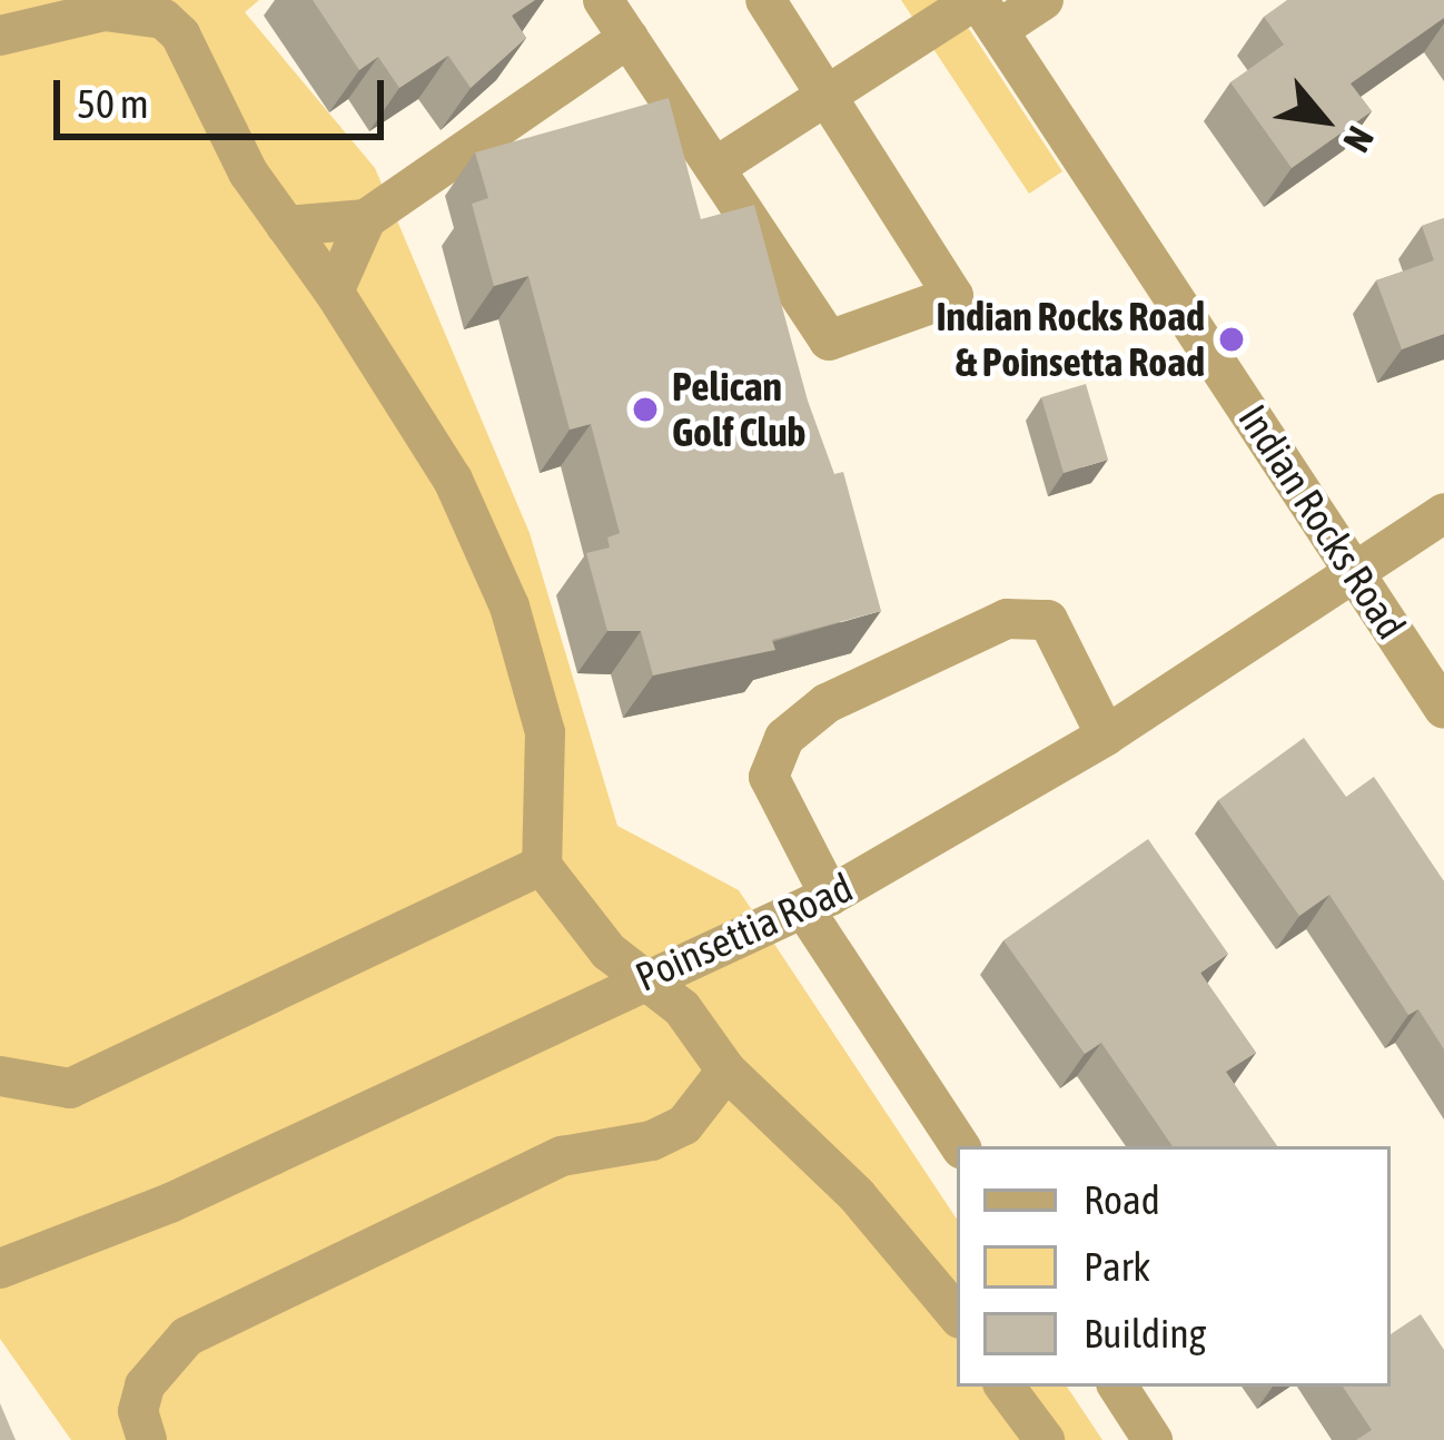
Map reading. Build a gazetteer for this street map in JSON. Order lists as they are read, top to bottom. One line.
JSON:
{"streets":{"street":["Indian Rocks Road","Poinsettia Road"]},"crossings":[["Indian Rocks Road","Poinsettia Road"]],"places":["Indian Rocks Road & Poinsetta Road","Pelican Golf Club"],"legend":["Road","Park","Building"],"scale_bar":"50 m","north":"bottom right"}
